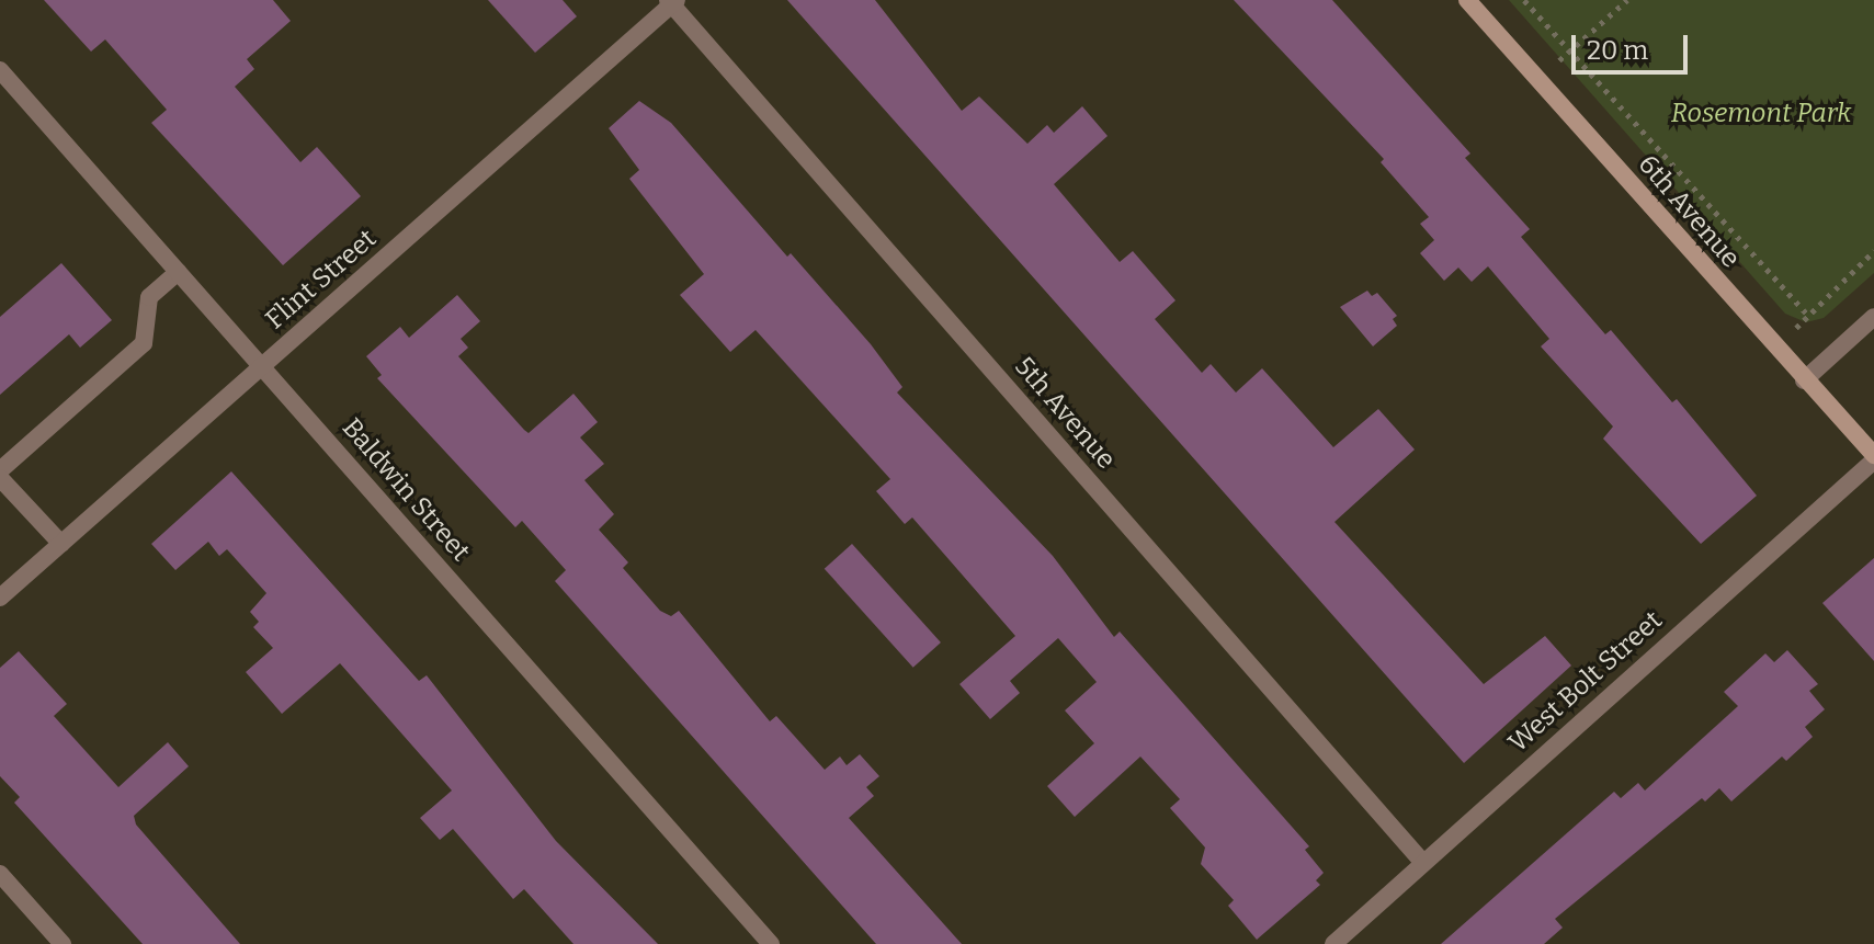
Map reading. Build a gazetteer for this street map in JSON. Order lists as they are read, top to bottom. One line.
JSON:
{"streets":{"street":["6th Avenue","Flint Street","5th Avenue","Baldwin Street","West Bolt Street"]},"crossings":[["6th Avenue","West Bolt Street"],["Flint Street","5th Avenue"],["Flint Street","Baldwin Street"],["5th Avenue","West Bolt Street"]],"parks":["Rosemont Park"],"scale_bar":"20 m"}
